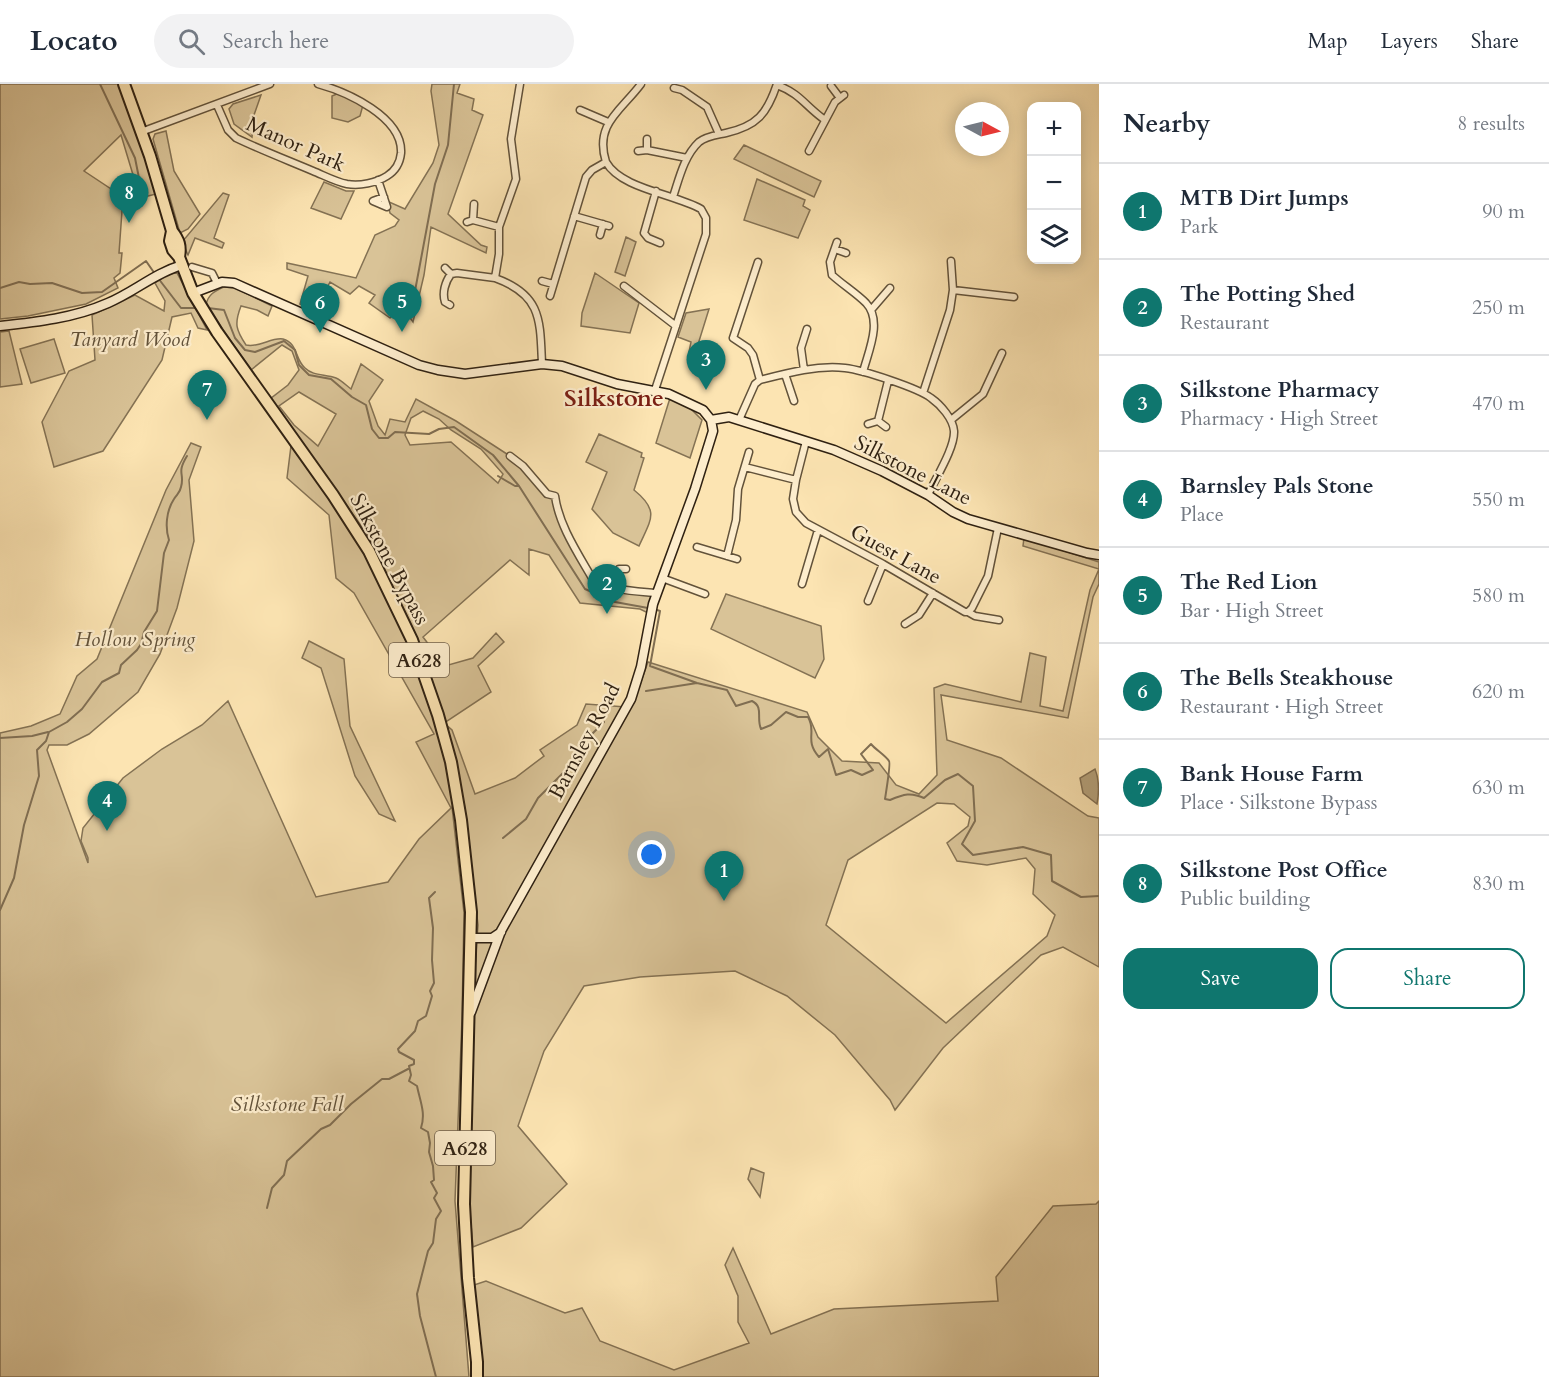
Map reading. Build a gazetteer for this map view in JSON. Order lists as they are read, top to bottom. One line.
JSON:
{"streets":{"highway":["Silkstone Bypass","A628","Barnsley Road"],"street":["Manor Park","Silkstone Lane","Guest Lane"]},"crossings":[["Manor Park","A628"],["Silkstone Lane","Guest Lane"],["Silkstone Lane","Barnsley Road"],["Silkstone Bypass","A628"],["Silkstone Bypass","Barnsley Road"]],"districts":["Silkstone"],"parks":["Tanyard Wood","Hollow Spring","Silkstone Fall"],"north":"right","page":{"header":"Locato","search":"Search here","nav":["Map","Layers","Share"],"heading":["Nearby","8 results"],"map_buttons":["+","−"],"list":[{"mark":"1","name":"MTB Dirt Jumps","note":"Park","value":"90 m"},{"mark":"2","name":"The Potting Shed","note":"Restaurant","value":"250 m"},{"mark":"3","name":"Silkstone Pharmacy","note":"Pharmacy · High Street","value":"470 m"},{"mark":"4","name":"Barnsley Pals Stone","note":"Place","value":"550 m"},{"mark":"5","name":"The Red Lion","note":"Bar · High Street","value":"580 m"},{"mark":"6","name":"The Bells Steakhouse","note":"Restaurant · High Street","value":"620 m"},{"mark":"7","name":"Bank House Farm","note":"Place · Silkstone Bypass","value":"630 m"},{"mark":"8","name":"Silkstone Post Office","note":"Public building","value":"830 m"}],"pins":["8","5","6","3","7","2","4","1"],"buttons":["Save","Share"]}}
